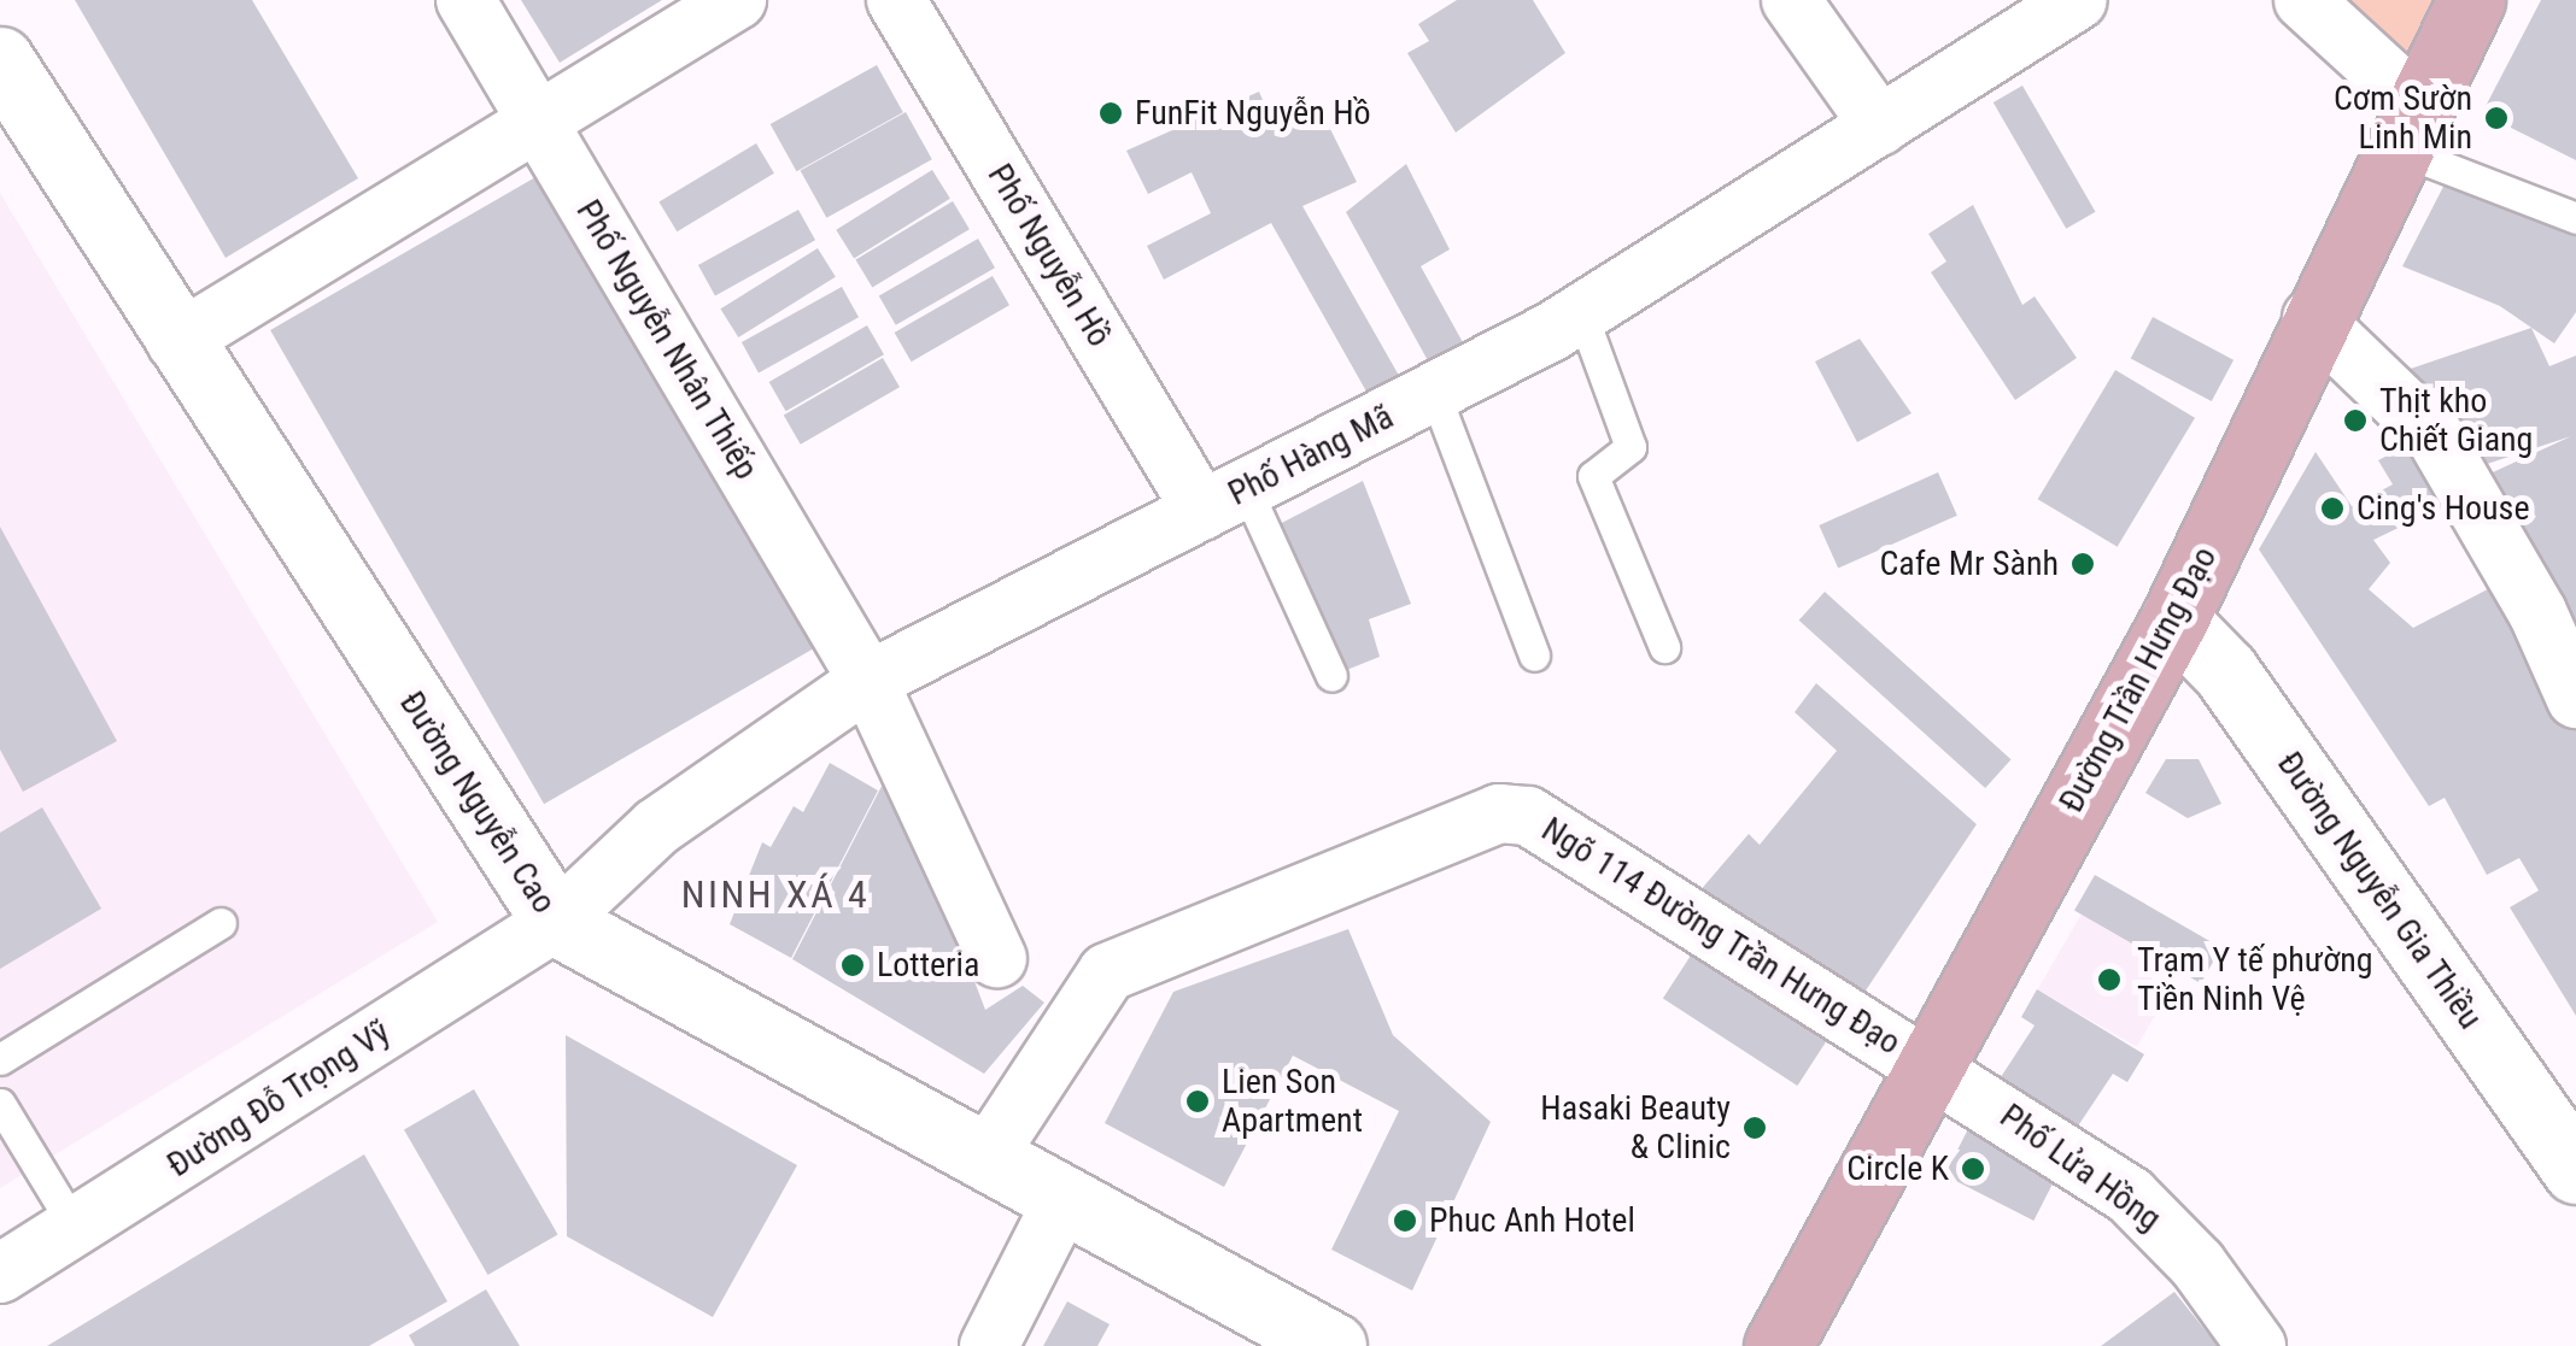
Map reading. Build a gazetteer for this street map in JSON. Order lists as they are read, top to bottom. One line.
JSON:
{"streets":{"main road":["Đường Trần Hưng Đạo","Đường Nguyễn Cao","Đường Nguyễn Gia Thiều"],"street":["Phố Nguyễn Hồ","Phố Nguyễn Nhân Thiếp","Phố Hàng Mã","Ngõ 114 Đường Trần Hưng Đạo","Đường Đỗ Trọng Vỹ","Phố Lửa Hồng"]},"crossings":[["Phố Nguyễn Hồ","Phố Hàng Mã"],["Phố Nguyễn Nhân Thiếp","Phố Hàng Mã"],["Phố Hàng Mã","Đường Nguyễn Cao"],["Phố Hàng Mã","Đường Đỗ Trọng Vỹ"],["Đường Trần Hưng Đạo","Đường Nguyễn Gia Thiều"],["Đường Trần Hưng Đạo","Ngõ 114 Đường Trần Hưng Đạo"],["Đường Trần Hưng Đạo","Phố Lửa Hồng"],["Đường Nguyễn Cao","Ngõ 114 Đường Trần Hưng Đạo"],["Đường Nguyễn Cao","Đường Đỗ Trọng Vỹ"],["Ngõ 114 Đường Trần Hưng Đạo","Phố Lửa Hồng"]],"districts":["NINH XÁ 4"],"places":["FunFit Nguyễn Hồ","Cơm Sườn Linh Min","Thịt kho Chiết Giang","Cing's House","Cafe Mr Sành","Lotteria","Trạm Y tế phường Tiền Ninh Vệ","Lien Son Apartment","Hasaki Beauty & Clinic","Circle K","Phuc Anh Hotel"]}
